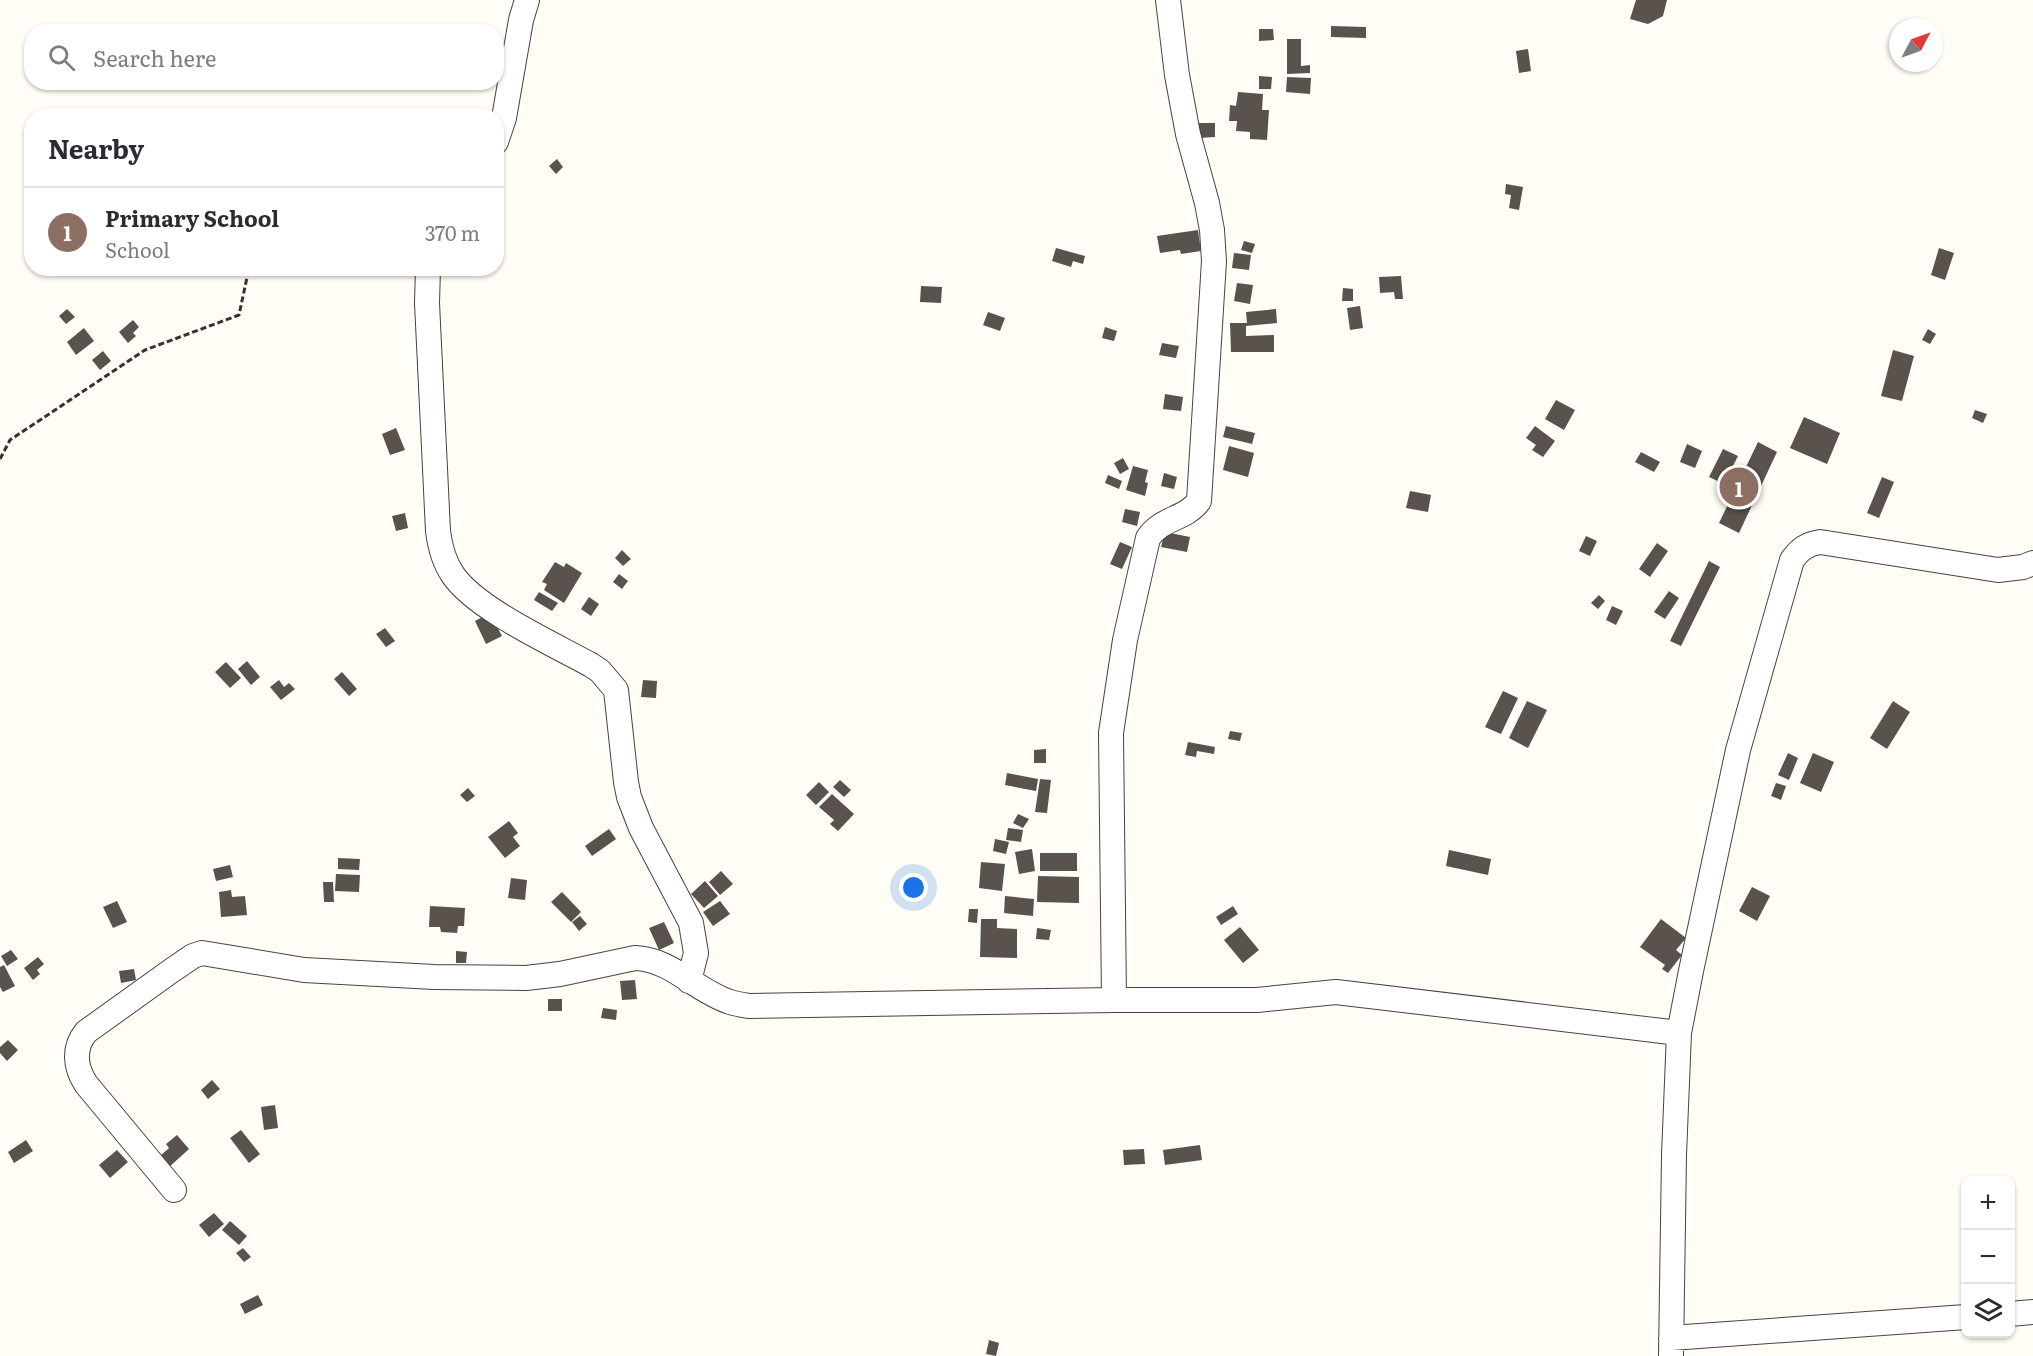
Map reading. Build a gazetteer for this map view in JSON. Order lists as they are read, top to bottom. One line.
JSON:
{"north":"top right","page":{"search":"Search here","heading":"Nearby","list":[{"mark":"1","name":"Primary School","note":"School","value":"370 m"}],"pins":"1","map_buttons":["+","−"]}}
